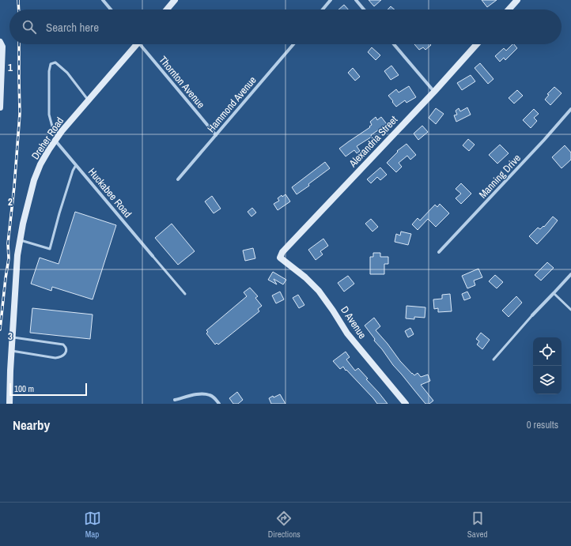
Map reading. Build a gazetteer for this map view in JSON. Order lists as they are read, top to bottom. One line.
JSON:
{"streets":{"street":["Thornton Avenue","Hammond Avenue","Dreher Road","Alexandria Street","Manning Drive","Huckabee Road","D Avenue"]},"crossings":[["Thornton Avenue","Hammond Avenue"],["Dreher Road","Huckabee Road"],["Alexandria Street","D Avenue"]],"scale_bar":"100 m","page":{"search":"Search here","scale":"100 m","heading":["Nearby","0 results"],"nav":["Map","Directions","Saved"]},"grid":{"rows":["1","2","3"]}}
